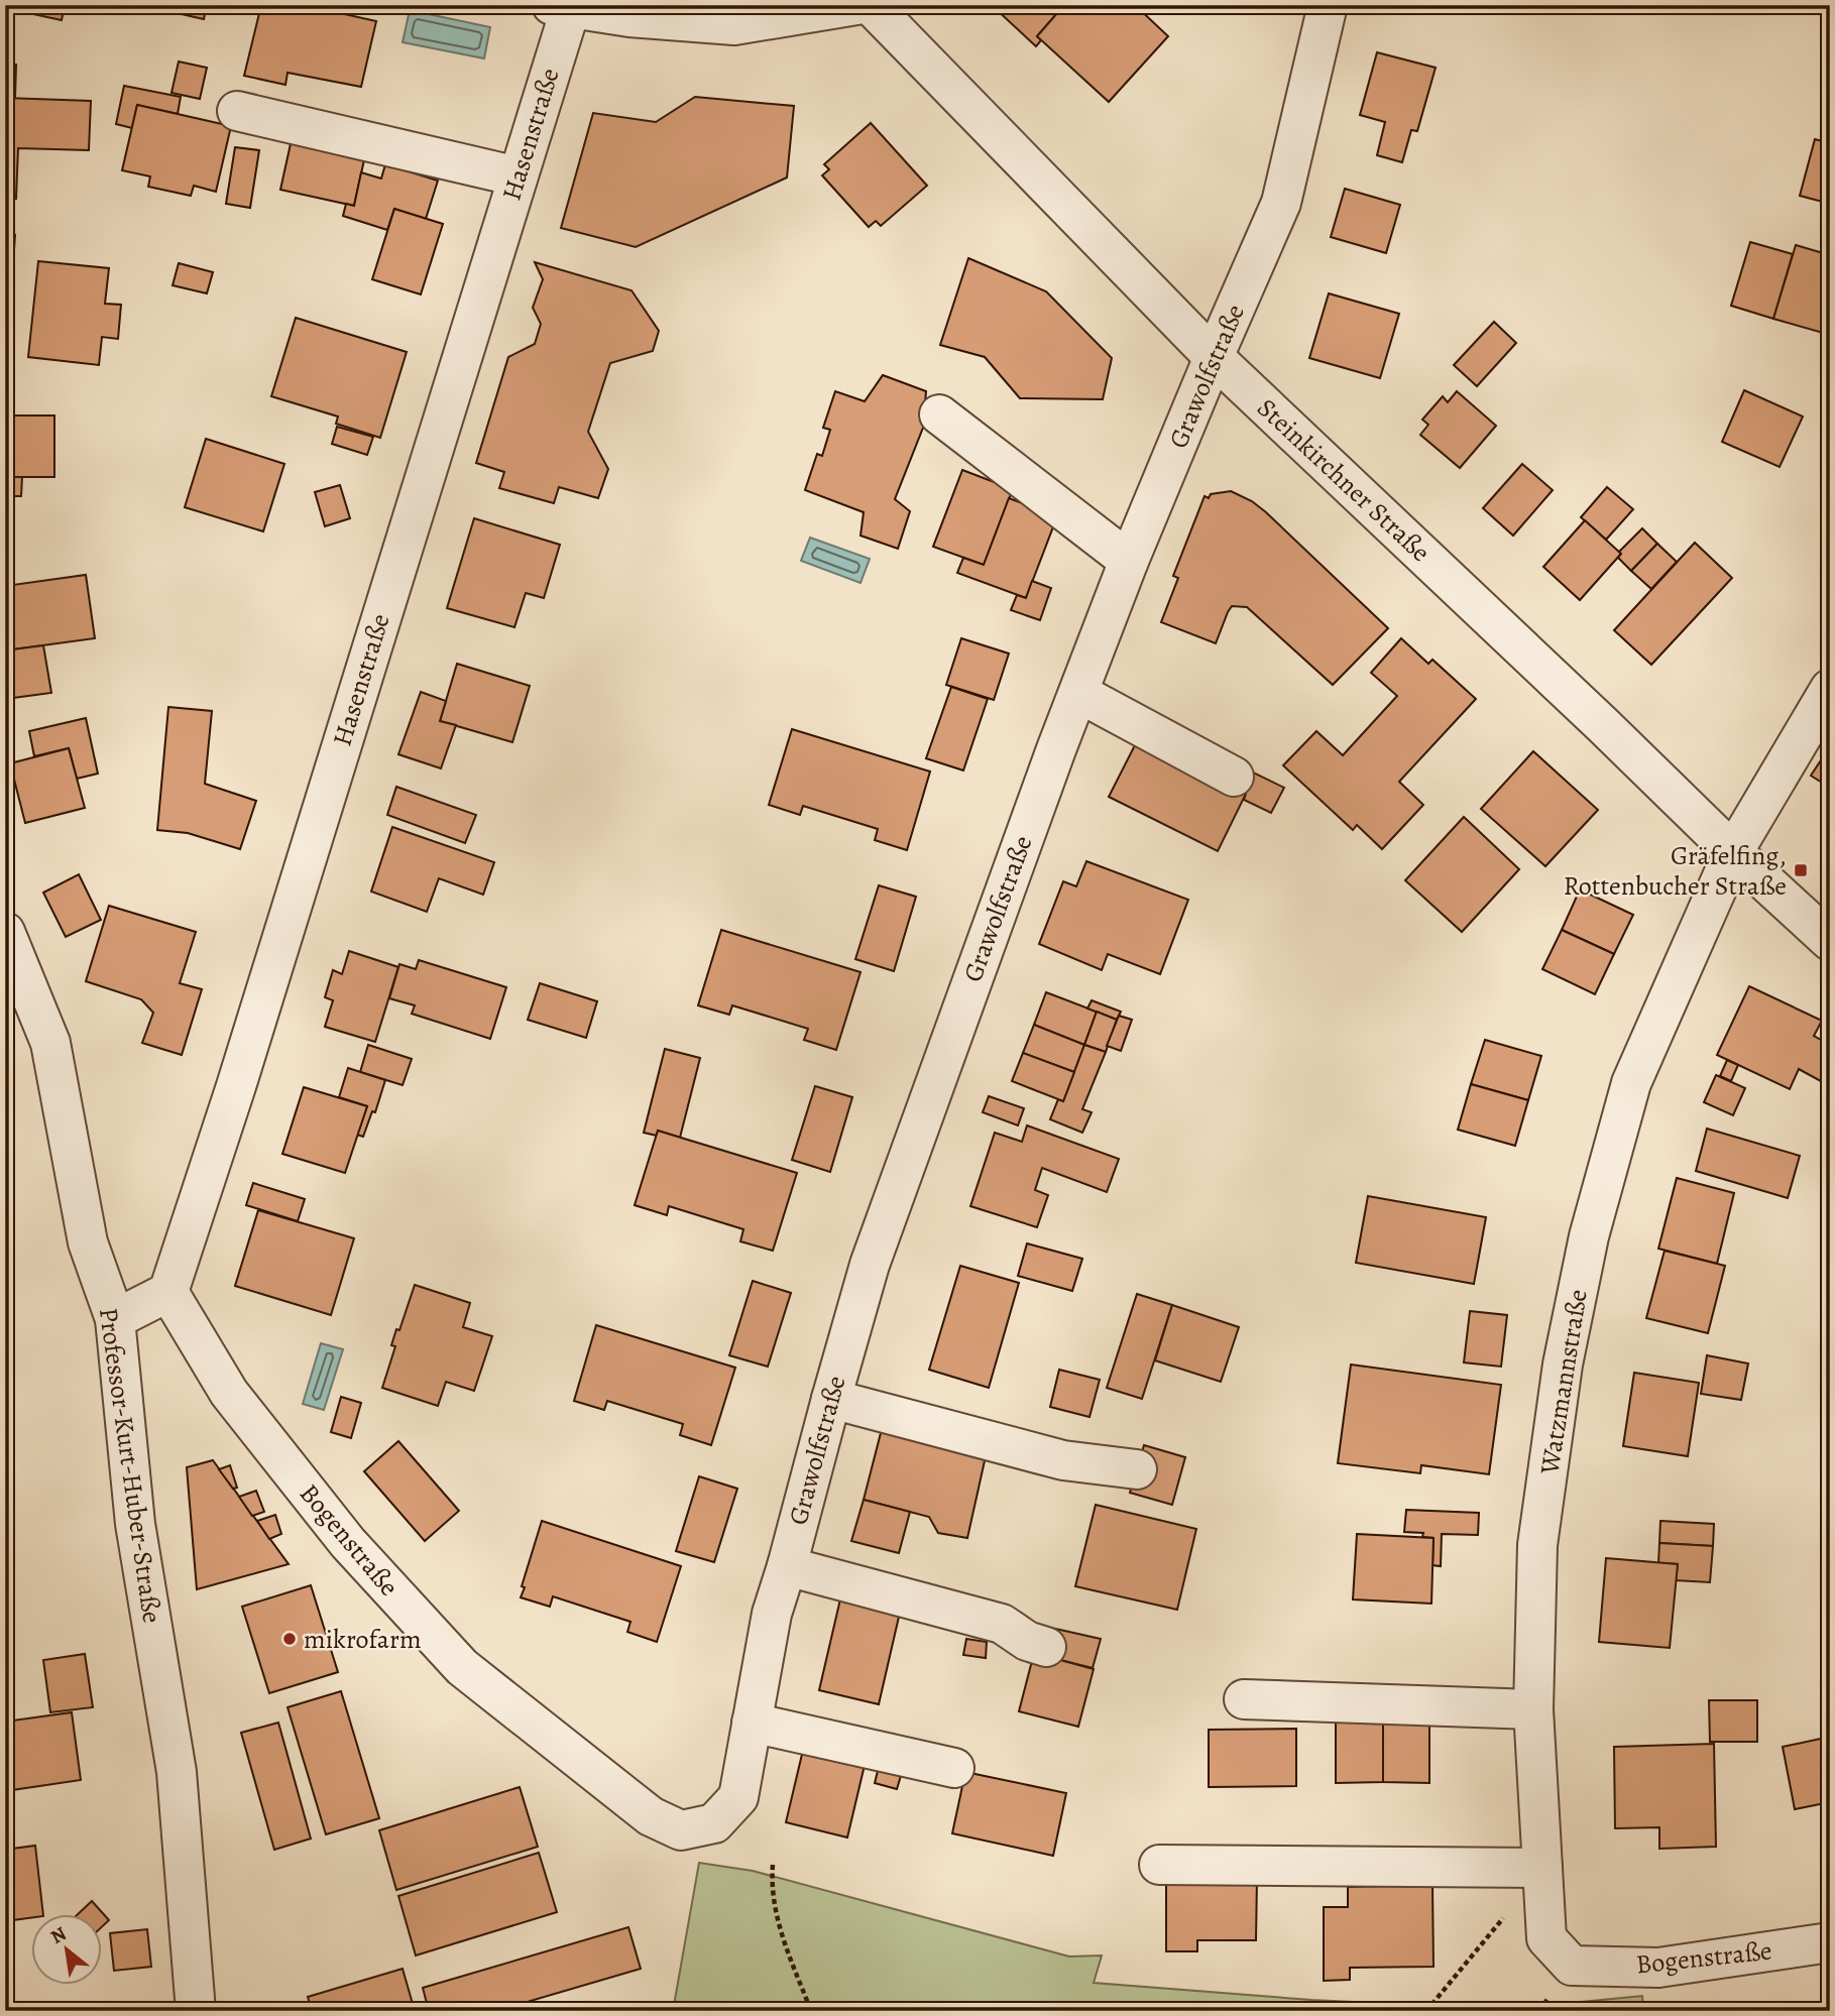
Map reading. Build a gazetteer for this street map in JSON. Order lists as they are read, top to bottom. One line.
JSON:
{"streets":{"street":["Hasenstraße","Grawolfstraße","Steinkirchner Straße","Watzmannstraße","Professor-Kurt-Huber-Straße","Bogenstraße"]},"crossings":[["Hasenstraße","Bogenstraße"],["Grawolfstraße","Steinkirchner Straße"],["Grawolfstraße","Bogenstraße"],["Steinkirchner Straße","Watzmannstraße"],["Watzmannstraße","Bogenstraße"]],"places":{"transit":["Gräfelfing, Rottenbucher Straße"],"other":["mikrofarm"]},"north":"top left"}
